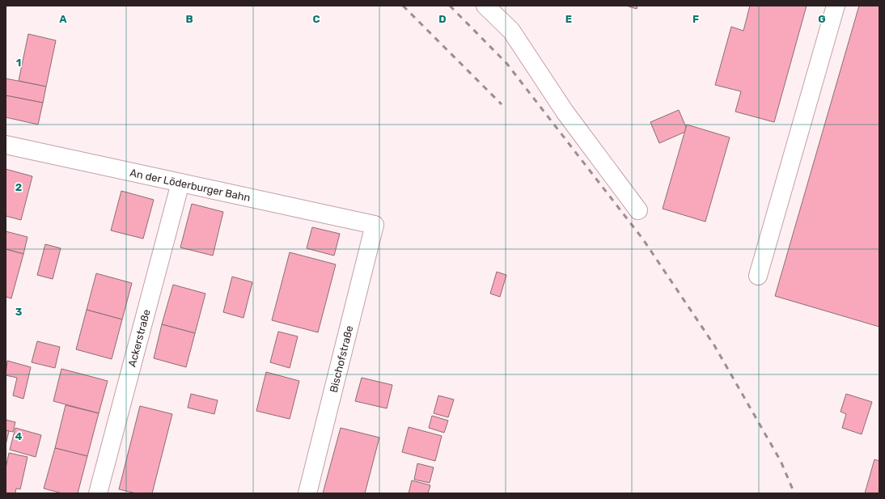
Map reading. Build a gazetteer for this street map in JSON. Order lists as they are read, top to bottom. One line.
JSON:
{"streets":{"street":["An der Löderburger Bahn","Ackerstraße","Bischofstraße"]},"crossings":[["An der Löderburger Bahn","Ackerstraße"],["An der Löderburger Bahn","Bischofstraße"]],"grid":{"columns":["A","B","C","D","E","F","G"],"rows":["1","2","3","4"]}}
